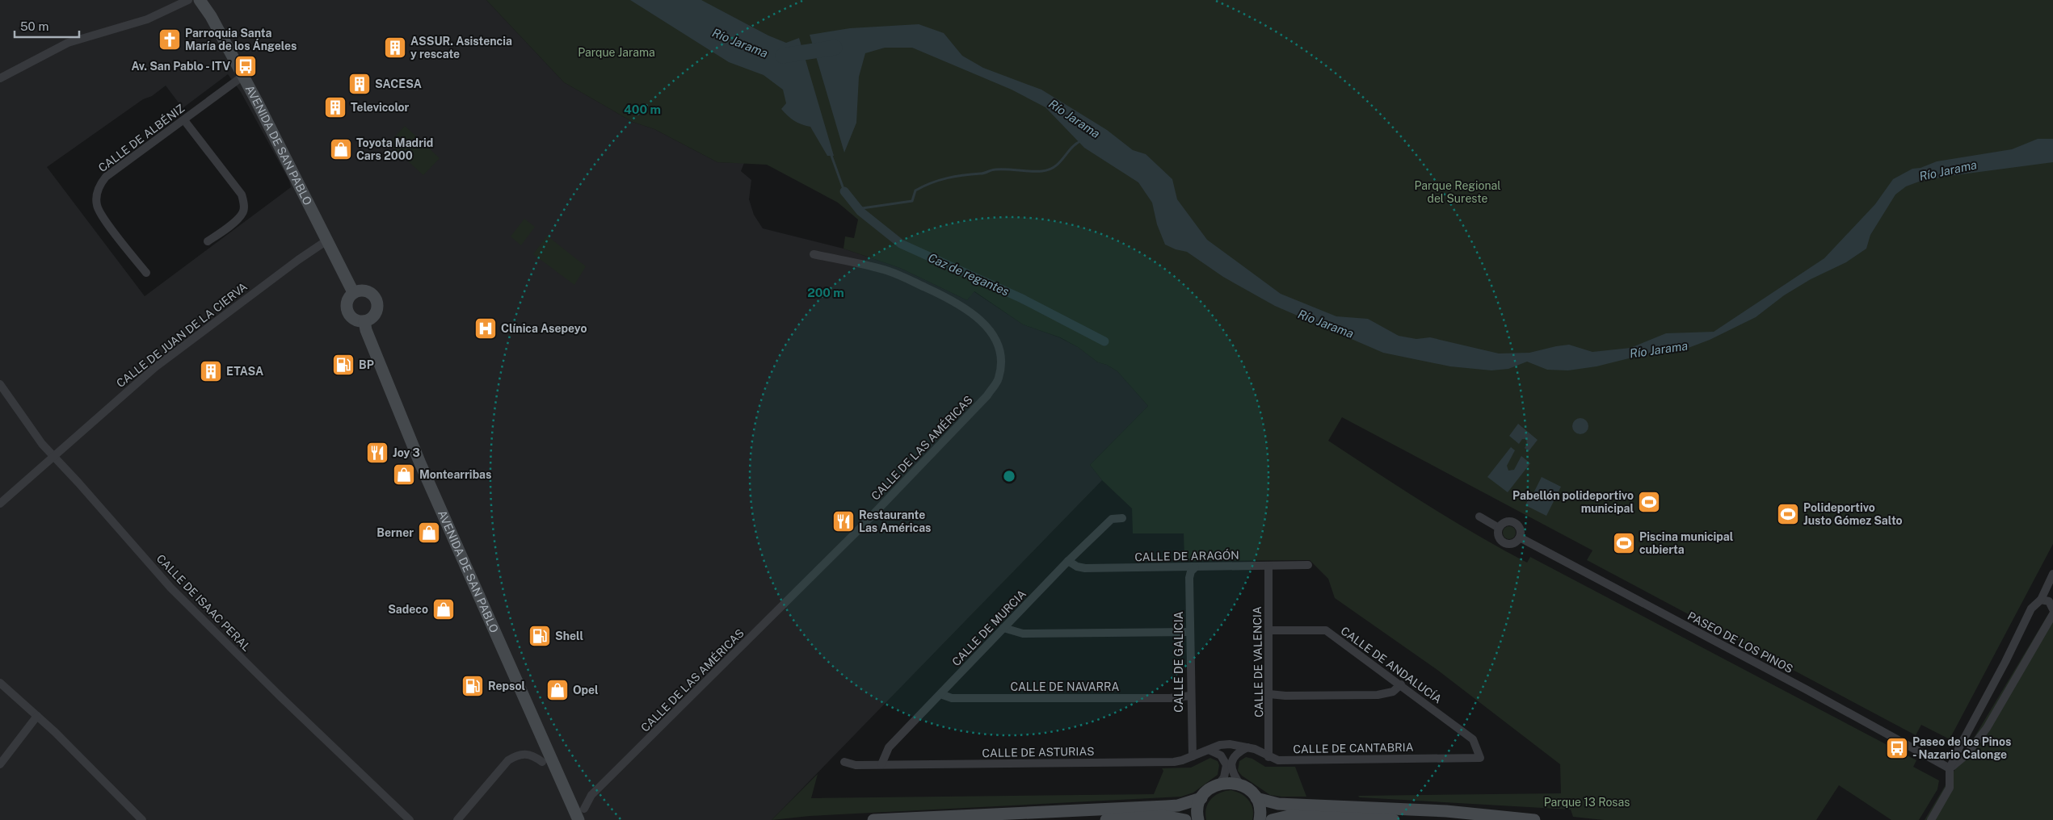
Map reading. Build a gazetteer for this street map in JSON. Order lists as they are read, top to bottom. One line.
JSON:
{"streets":{"street":["CALLE DE ALBÉNIZ","AVENIDA DE SAN PABLO","CALLE DE JUAN DE LA CIERVA","CALLE DE LAS AMÉRICAS","CALLE DE ARAGÓN","CALLE DE ISAAC PERAL","CALLE DE MURCIA","PASEO DE LOS PINOS","CALLE DE GALICIA","CALLE DE VALENCIA","CALLE DE ANDALUCÍA","CALLE DE NAVARRA","CALLE DE CANTABRIA","CALLE DE ASTURIAS"]},"crossings":[["CALLE DE ALBÉNIZ","AVENIDA DE SAN PABLO"],["AVENIDA DE SAN PABLO","CALLE DE JUAN DE LA CIERVA"],["AVENIDA DE SAN PABLO","CALLE DE LAS AMÉRICAS"],["CALLE DE JUAN DE LA CIERVA","CALLE DE ISAAC PERAL"],["CALLE DE ARAGÓN","CALLE DE MURCIA"],["CALLE DE ARAGÓN","CALLE DE GALICIA"],["CALLE DE ARAGÓN","CALLE DE VALENCIA"],["CALLE DE MURCIA","CALLE DE NAVARRA"],["CALLE DE MURCIA","CALLE DE ASTURIAS"],["CALLE DE GALICIA","CALLE DE NAVARRA"],["CALLE DE GALICIA","CALLE DE ASTURIAS"],["CALLE DE VALENCIA","CALLE DE ANDALUCÍA"],["CALLE DE VALENCIA","CALLE DE CANTABRIA"],["CALLE DE ANDALUCÍA","CALLE DE CANTABRIA"],["CALLE DE CANTABRIA","CALLE DE ASTURIAS"]],"water":["Río Jarama","Caz de regantes"],"parks":["Parque Jarama","Parque Regional del Sureste","Parque 13 Rosas"],"places":{"church":["Parroquia Santa María de los Ángeles"],"building":["ASSUR. Asistencia y rescate","SACESA","Televicolor","ETASA"],"bus stop":["Av. San Pablo - ITV","Paseo de los Pinos - Nazario Calonge"],"shop":["Toyota Madrid Cars 2000","Montearribas","Berner","Sadeco","Opel"],"hospital":["Clínica Asepeyo"],"fuel station":["BP","Shell","Repsol"],"restaurant":["Joy 3","Restaurante Las Américas"],"sports":["Pabellón polideportivo municipal","Polideportivo Justo Gómez Salto","Piscina municipal cubierta"]},"scale_bar":"50 m","rings":["400 m","200 m"]}
